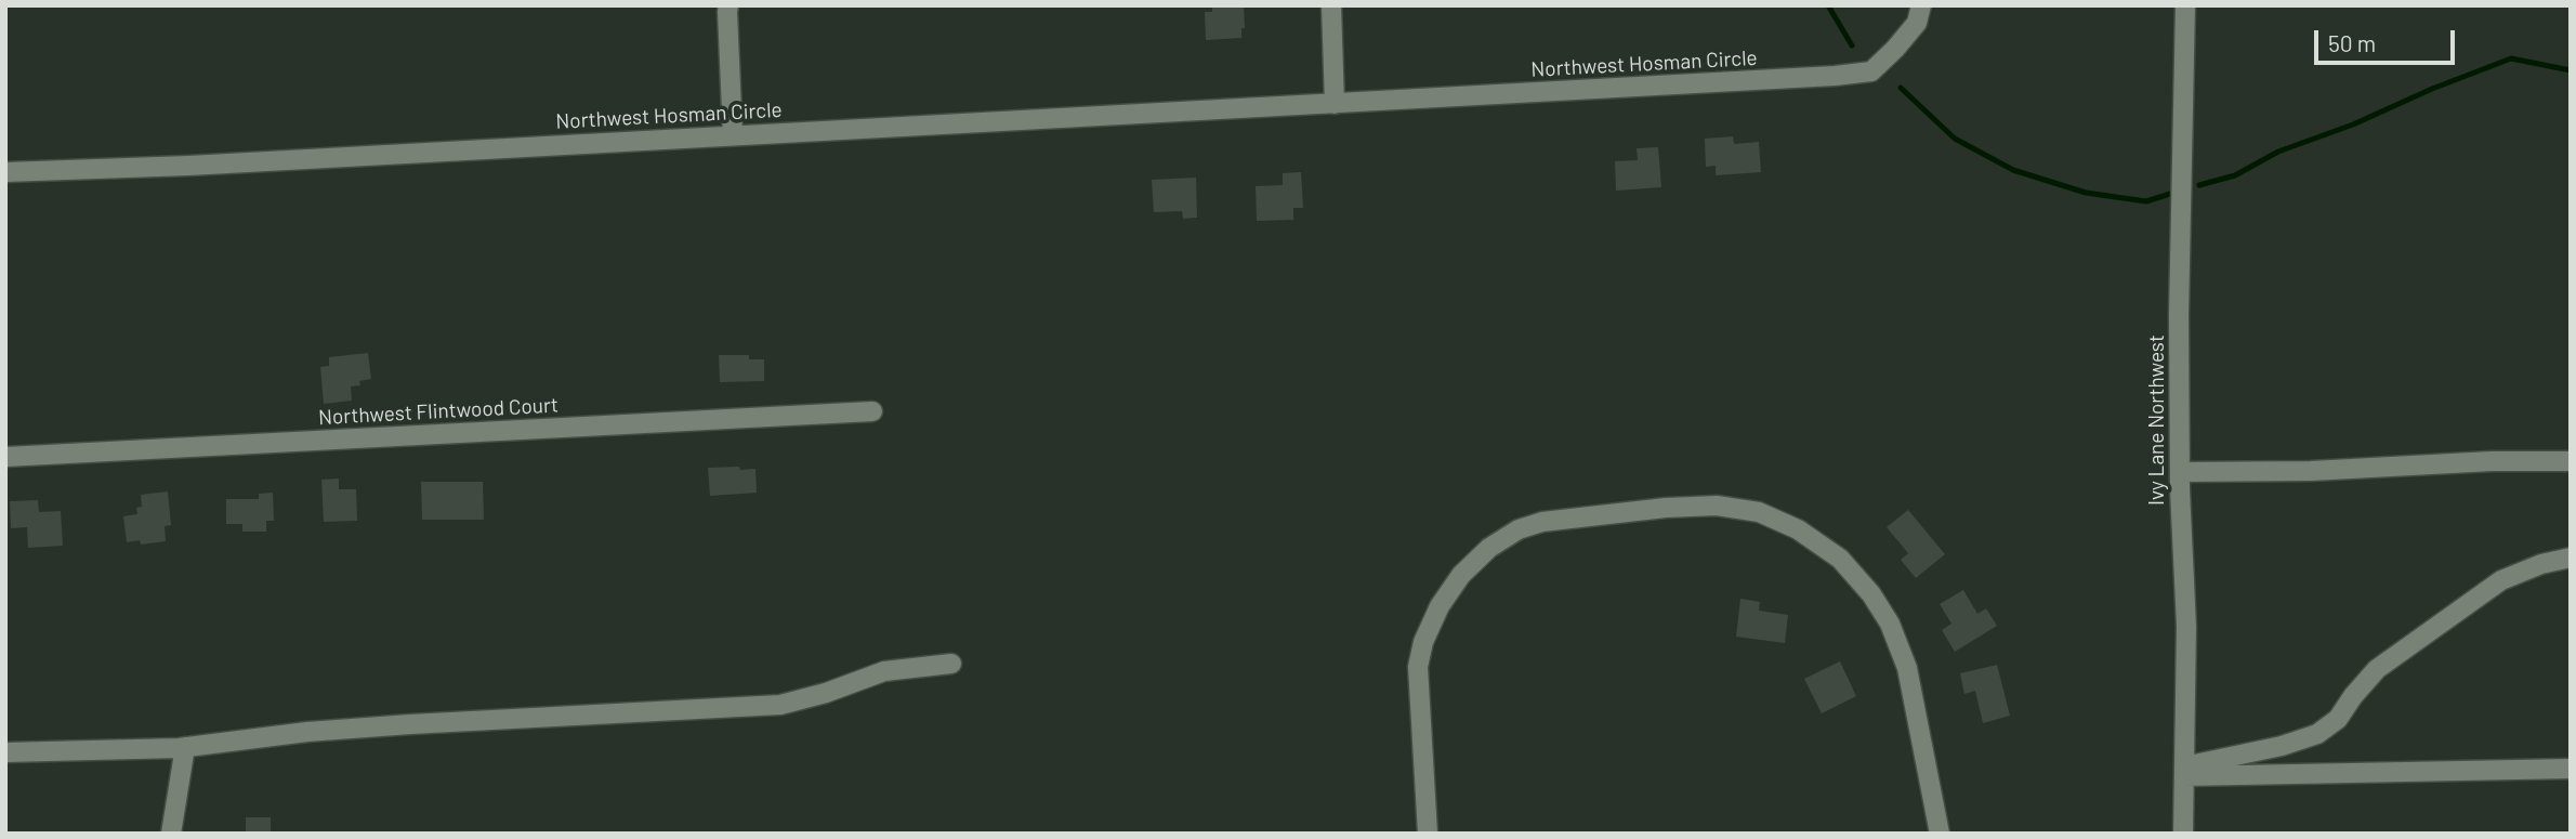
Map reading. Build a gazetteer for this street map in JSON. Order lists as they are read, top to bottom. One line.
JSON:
{"streets":{"street":["Northwest Hosman Circle","Northwest Flintwood Court","Ivy Lane Northwest"]},"scale_bar":"50 m"}
